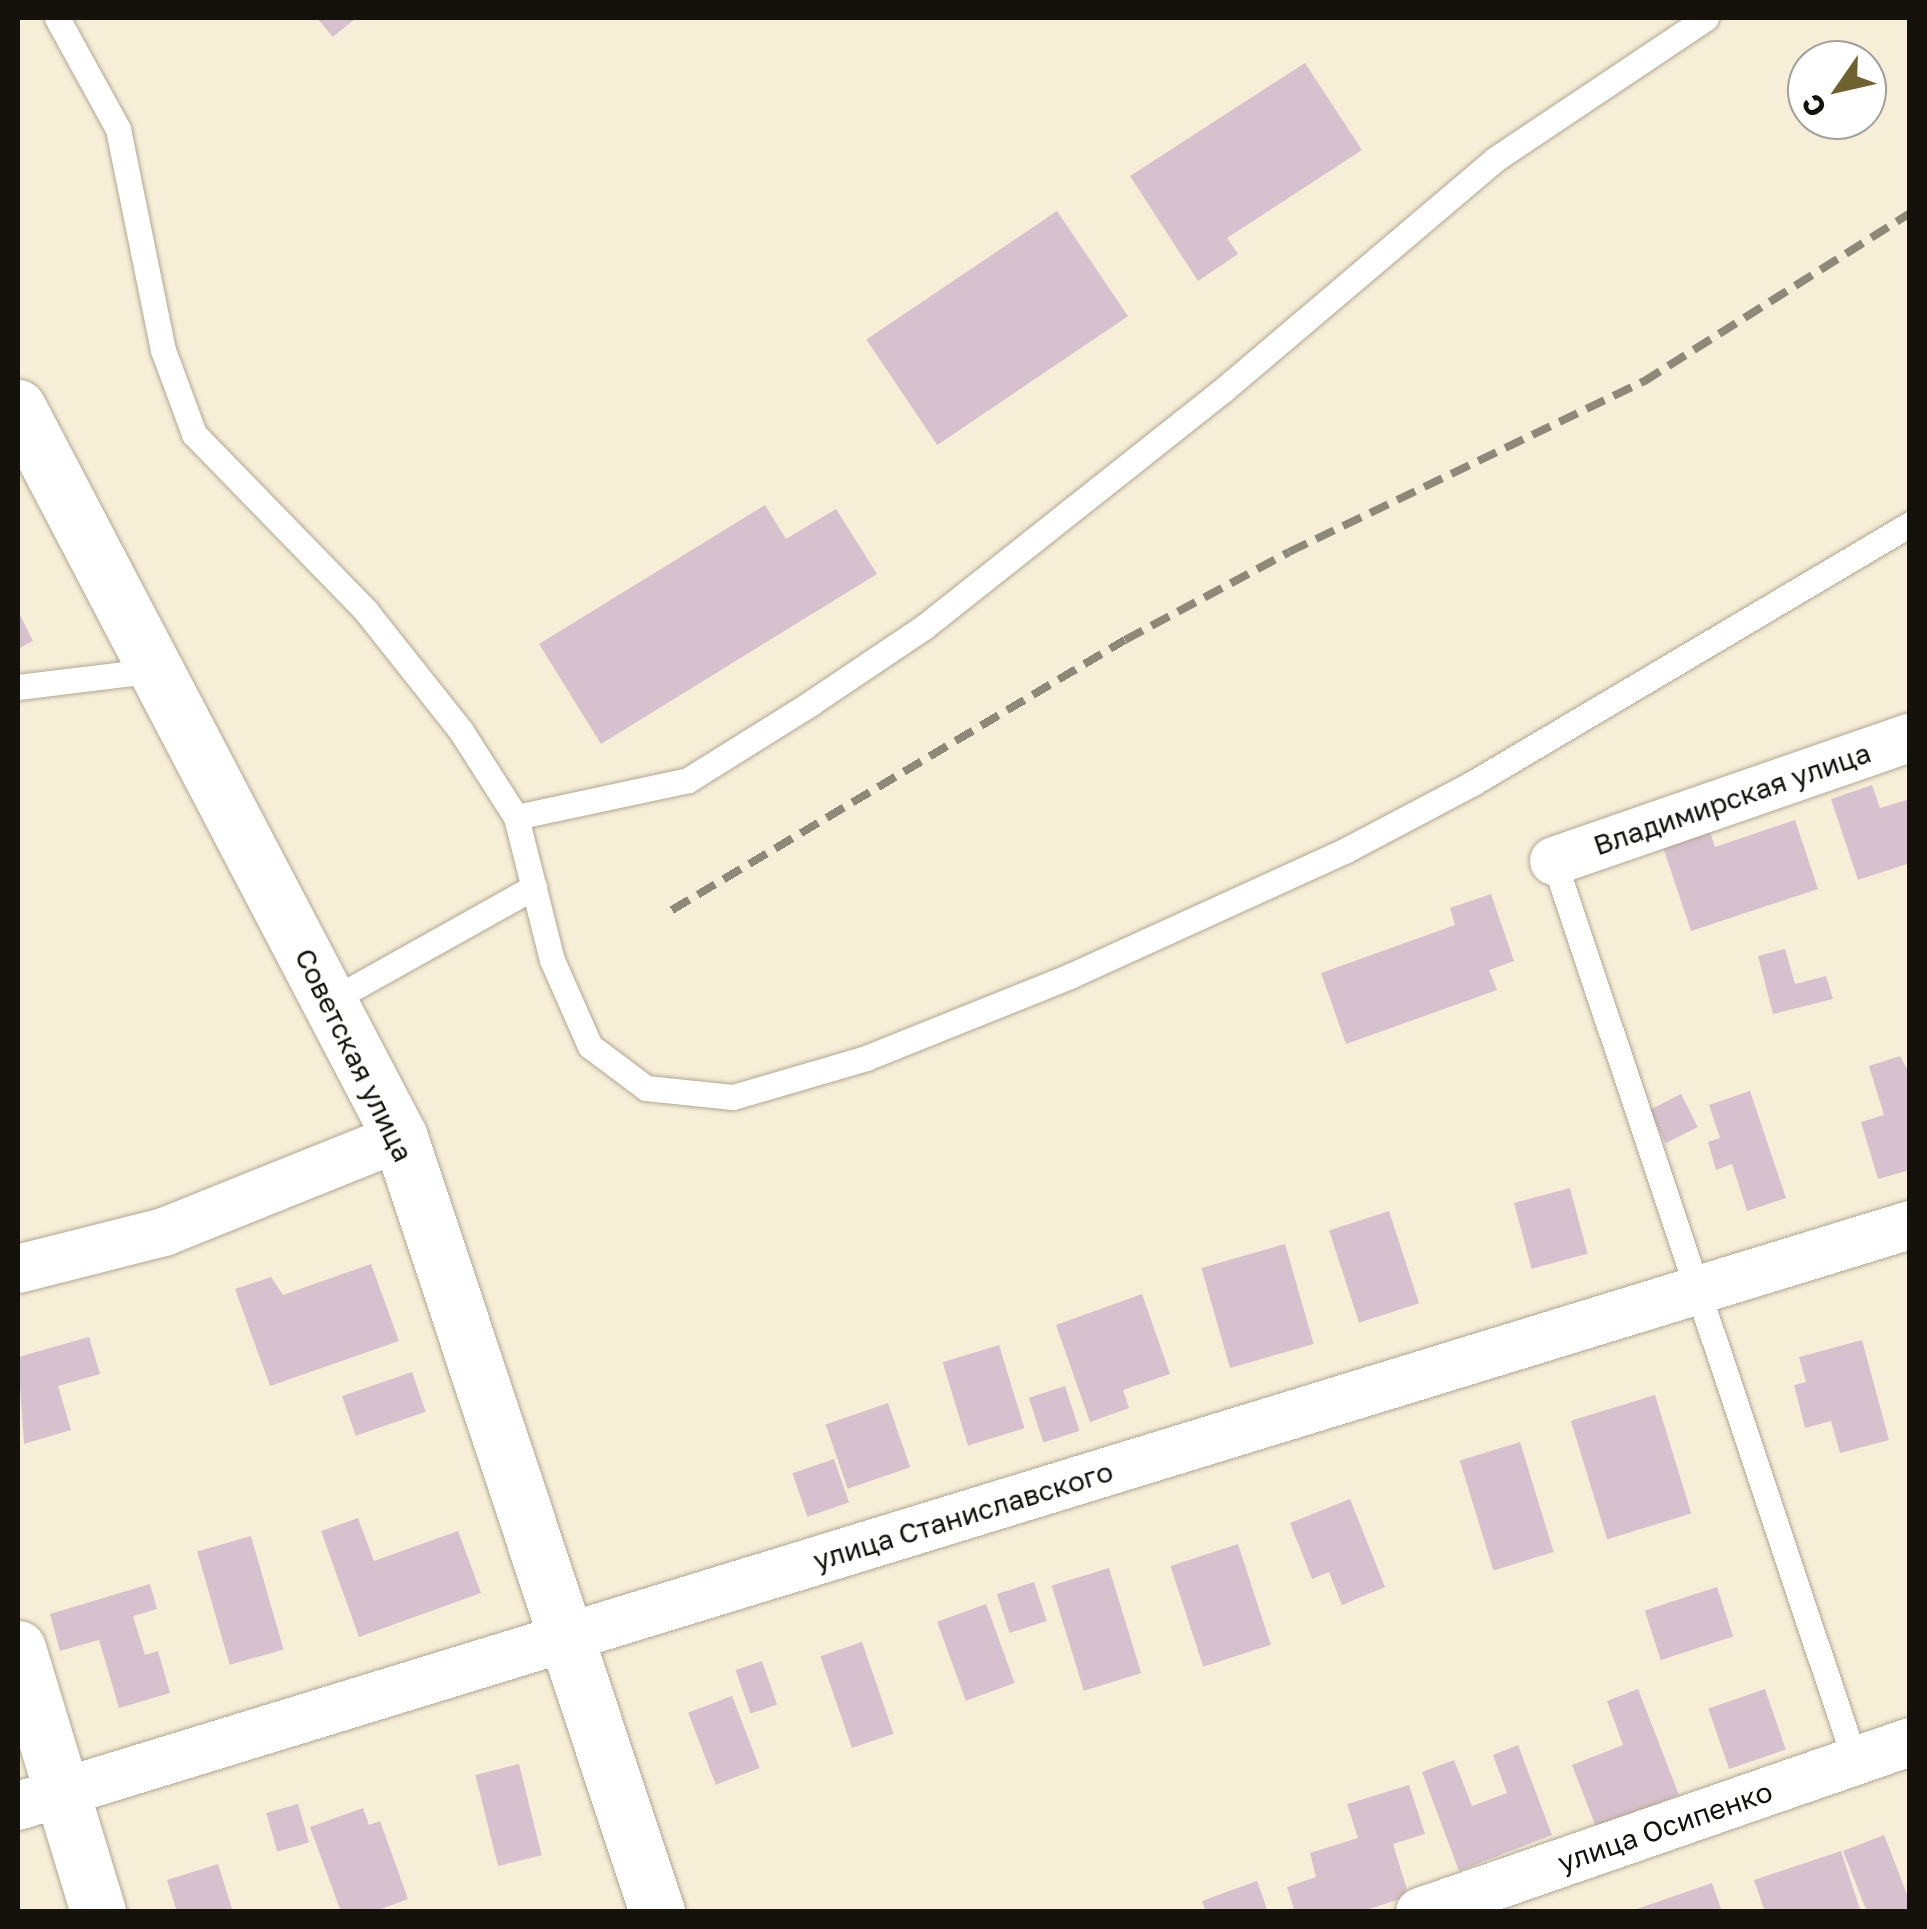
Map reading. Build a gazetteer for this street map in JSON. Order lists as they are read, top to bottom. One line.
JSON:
{"streets":{"main road":["Советская улица"],"street":["Владимирская улица","улица Станиславского","улица Осипенко"]},"crossings":[["Советская улица","улица Станиславского"]],"north":"bottom left"}
